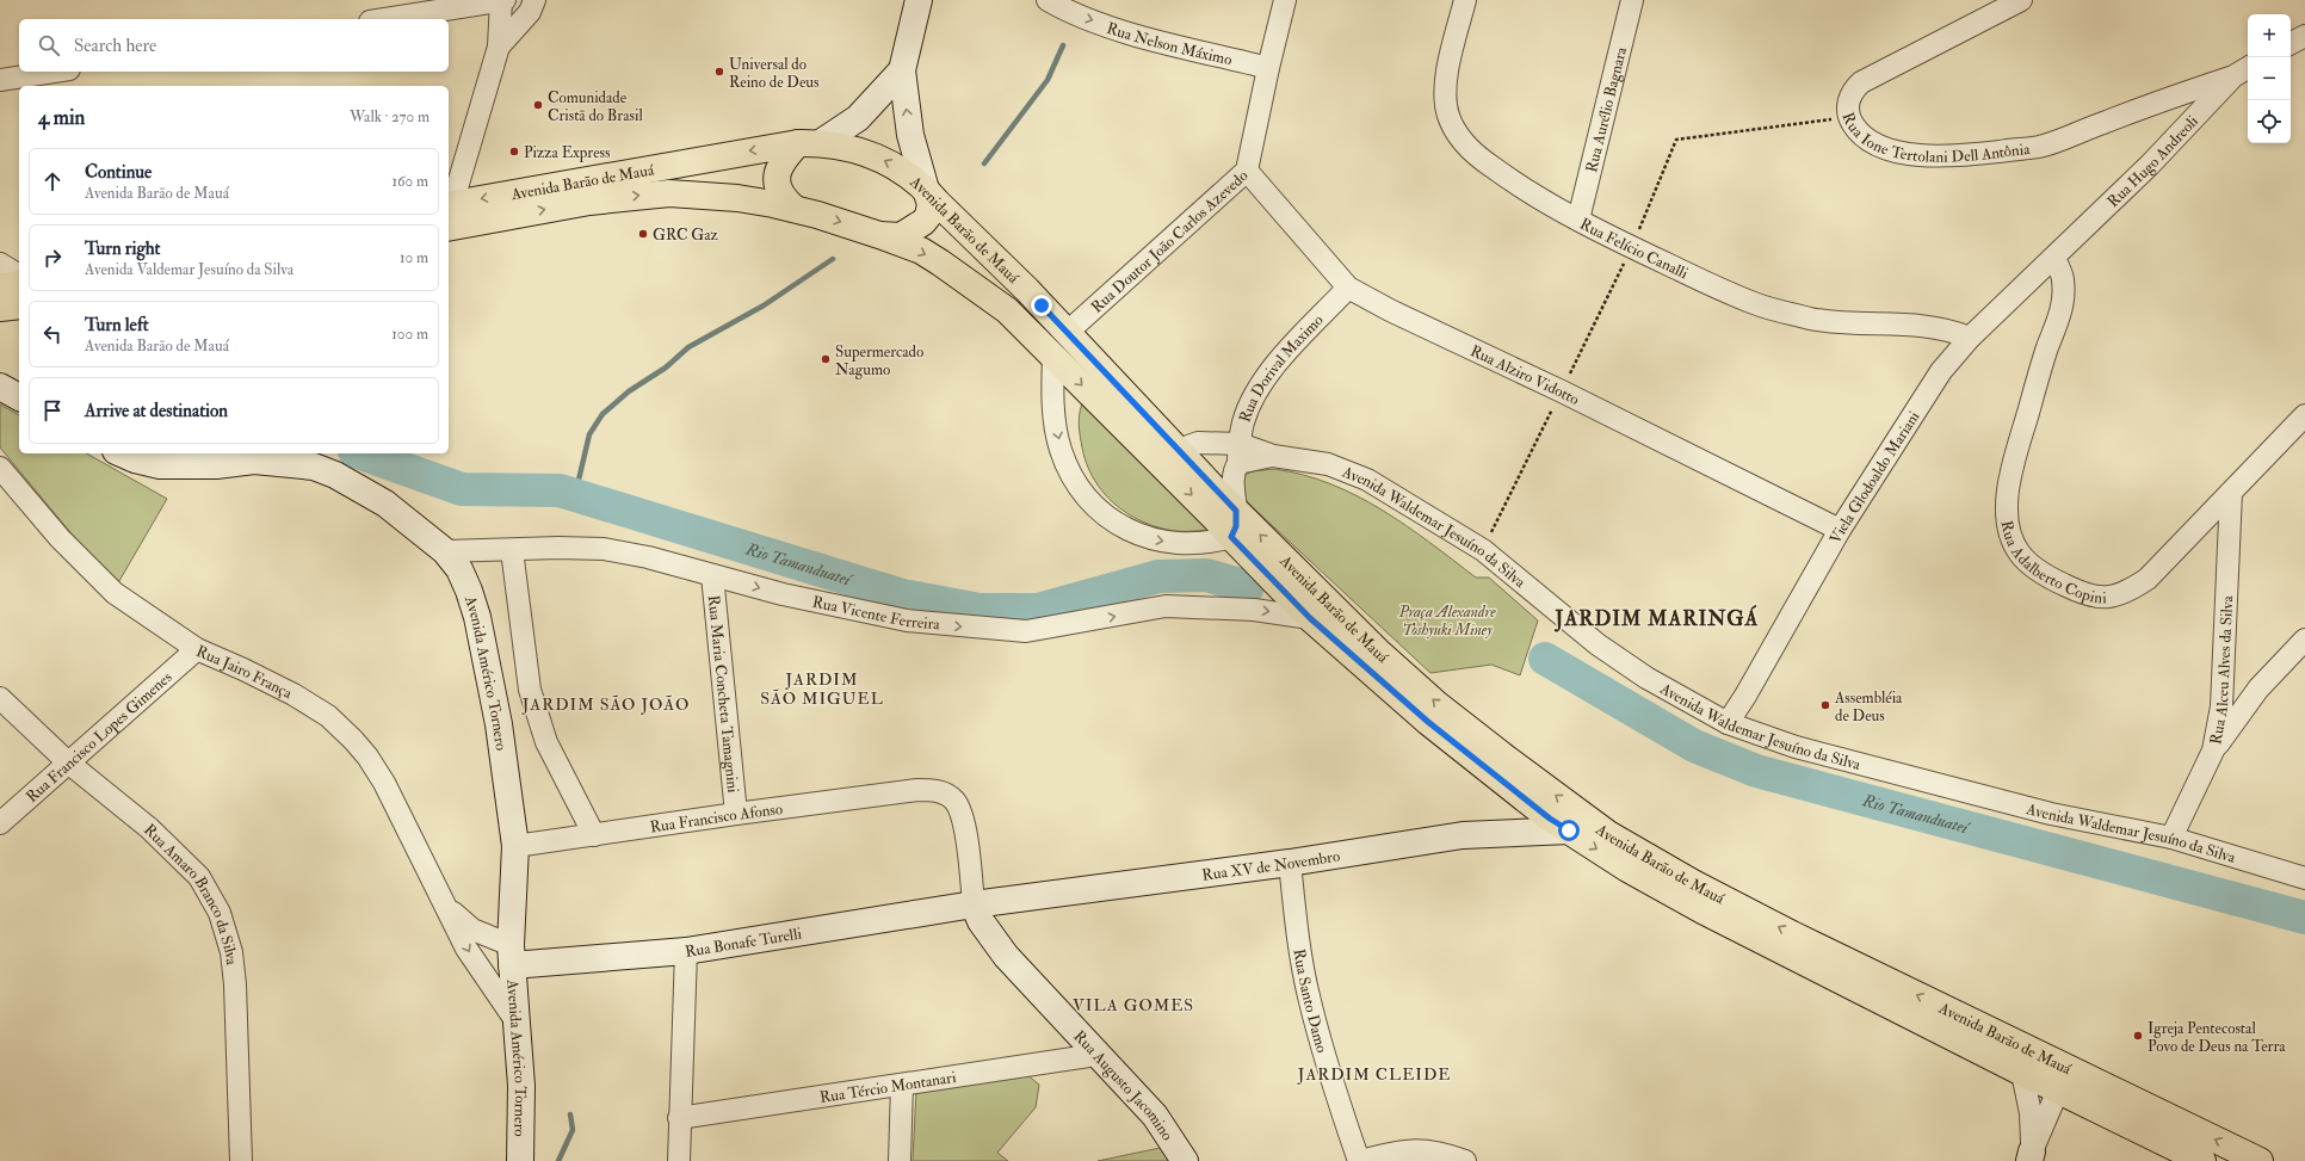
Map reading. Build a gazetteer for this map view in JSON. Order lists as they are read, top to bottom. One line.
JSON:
{"streets":{"main road":["Avenida Barão de Mauá"],"street":["Rua Nelson Máximo","Rua Aurélio Bagnara","Rua Ione Tertolani Dell Antônia","Rua Hugo Andreoli","Rua Doutor João Carlos Azevedo","Rua Felício Canalli","Rua Dorival Maximo","Rua Alziro Vidotto","Viela Glodoaldo Mariani","Avenida Waldemar Jesuíno da Silva","Rua Adalberto Copini","Rua Vicente Ferreira","Rua Alceu Alves da Silva","Rua Jairo França","Avenida Américo Tornero","Rua Maria Concheta Tamagnini","Rua Francisco Lopes Gimenes","Rua Francisco Afonso","Rua XV de Novembro","Rua Amaro Branco da Silva","Rua Bonafe Turelli","Rua Santo Damo","Rua Augusto Jacomino","Rua Tércio Montanari"]},"crossings":[["Rua Nelson Máximo","Rua Doutor João Carlos Azevedo"],["Rua Aurélio Bagnara","Rua Felício Canalli"],["Rua Ione Tertolani Dell Antônia","Rua Hugo Andreoli"],["Rua Hugo Andreoli","Viela Glodoaldo Mariani"],["Rua Hugo Andreoli","Rua Adalberto Copini"],["Avenida Barão de Mauá","Rua Doutor João Carlos Azevedo"],["Avenida Barão de Mauá","Rua Dorival Maximo"],["Avenida Barão de Mauá","Rua Vicente Ferreira"],["Avenida Barão de Mauá","Rua XV de Novembro"],["Rua Doutor João Carlos Azevedo","Rua Alziro Vidotto"],["Rua Felício Canalli","Viela Glodoaldo Mariani"],["Rua Dorival Maximo","Rua Alziro Vidotto"],["Rua Dorival Maximo","Avenida Waldemar Jesuíno da Silva"],["Rua Alziro Vidotto","Viela Glodoaldo Mariani"],["Viela Glodoaldo Mariani","Avenida Waldemar Jesuíno da Silva"],["Viela Glodoaldo Mariani","Rua Adalberto Copini"],["Avenida Waldemar Jesuíno da Silva","Rua Alceu Alves da Silva"],["Rua Adalberto Copini","Rua Alceu Alves da Silva"],["Rua Vicente Ferreira","Avenida Américo Tornero"],["Rua Vicente Ferreira","Rua Maria Concheta Tamagnini"],["Rua Jairo França","Avenida Américo Tornero"],["Rua Jairo França","Rua Francisco Lopes Gimenes"],["Rua Jairo França","Rua Bonafe Turelli"],["Avenida Américo Tornero","Rua Francisco Afonso"],["Avenida Américo Tornero","Rua Bonafe Turelli"],["Rua Maria Concheta Tamagnini","Rua Francisco Afonso"],["Rua Francisco Lopes Gimenes","Rua Amaro Branco da Silva"],["Rua Francisco Afonso","Rua Augusto Jacomino"],["Rua XV de Novembro","Rua Bonafe Turelli"],["Rua XV de Novembro","Rua Santo Damo"],["Rua XV de Novembro","Rua Augusto Jacomino"],["Rua Bonafe Turelli","Rua Augusto Jacomino"],["Rua Augusto Jacomino","Rua Tércio Montanari"]],"one_way":["Rua Nelson Máximo","Rua Vicente Ferreira"],"districts":["JARDIM MARINGÁ","JARDIM SÃO MIGUEL","JARDIM SÃO JOÃO","VILA GOMES","JARDIM CLEIDE"],"water":["Rio Tamanduateí"],"parks":["Praça Alexandre Toshyuki Miney"],"places":["Universal do Reino de Deus","Comunidade Cristã do Brasil","Pizza Express","GRC Gaz","Supermercado Nagumo","Assembléia de Deus","Igreja Pentecostal Povo de Deus na Terra"],"page":{"map_buttons":["+","−"],"search":"Search here","heading":["4 min","Walk · 270 m"],"list":[["Continue","Avenida Barão de Mauá","160 m"],["Turn right","Avenida Valdemar Jesuíno da Silva","10 m"],["Turn left","Avenida Barão de Mauá","100 m"],"Arrive at destination"]}}
